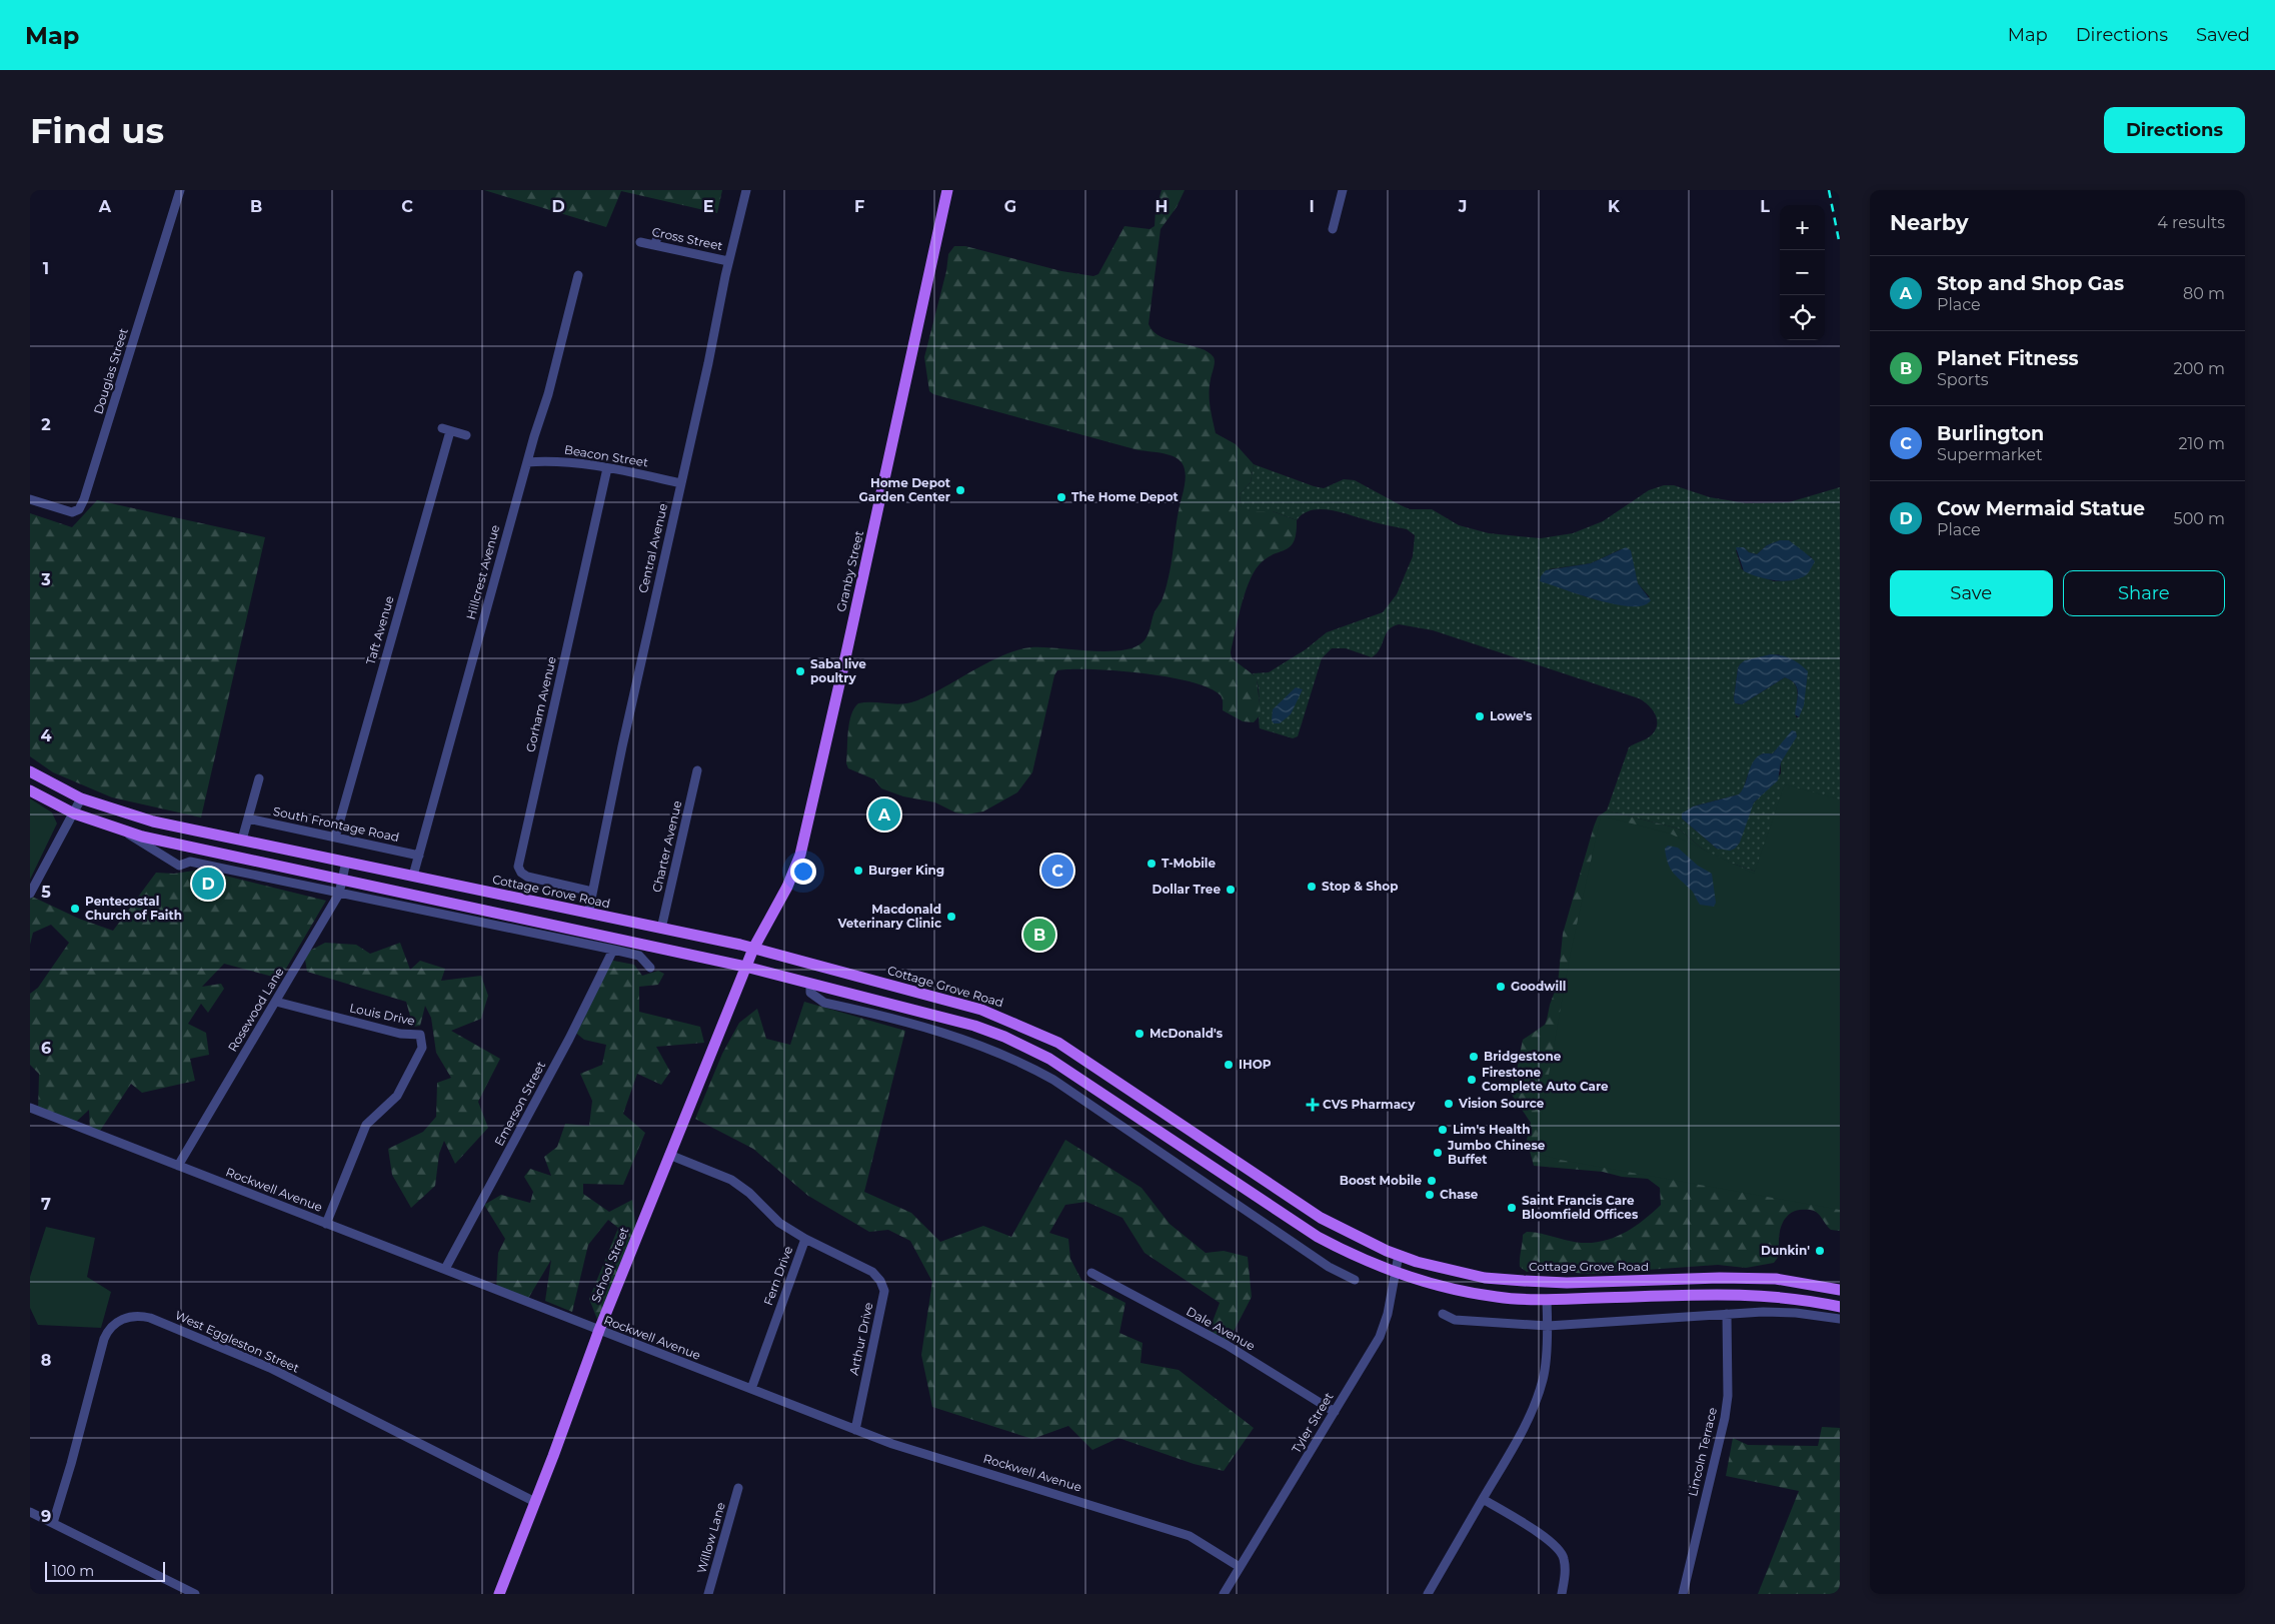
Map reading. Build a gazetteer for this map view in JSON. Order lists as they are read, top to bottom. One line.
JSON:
{"streets":{"main road":["Granby Street","Cottage Grove Road","School Street"],"street":["Cross Street","Douglas Street","Beacon Street","Central Avenue","Hillcrest Avenue","Taft Avenue","Gorham Avenue","South Frontage Road","Charter Avenue","Rosewood Lane","Louis Drive","Emerson Street","Rockwell Avenue","Fern Drive","Dale Avenue","Arthur Drive","West Eggleston Street","Tyler Street","Lincoln Terrace","Willow Lane"]},"crossings":[["Cross Street","Central Avenue"],["Beacon Street","Central Avenue"],["Beacon Street","Hillcrest Avenue"],["Beacon Street","Gorham Avenue"],["Central Avenue","Gorham Avenue"],["Central Avenue","Cottage Grove Road"],["Granby Street","Cottage Grove Road"],["Granby Street","School Street"],["Hillcrest Avenue","South Frontage Road"],["Hillcrest Avenue","Cottage Grove Road"],["Taft Avenue","South Frontage Road"],["Charter Avenue","Cottage Grove Road"],["Cottage Grove Road","Rosewood Lane"],["Cottage Grove Road","School Street"],["Cottage Grove Road","Tyler Street"],["Rosewood Lane","Louis Drive"],["Rosewood Lane","Rockwell Avenue"],["Louis Drive","Rockwell Avenue"],["Emerson Street","Rockwell Avenue"],["Rockwell Avenue","School Street"],["Rockwell Avenue","Fern Drive"],["Rockwell Avenue","Arthur Drive"],["Rockwell Avenue","Tyler Street"],["School Street","Fern Drive"],["School Street","West Eggleston Street"],["Fern Drive","Arthur Drive"],["Dale Avenue","Tyler Street"]],"places":{"other":["Home Depot Garden Center","The Home Depot","Saba live poultry","Lowe's","T-Mobile","Burger King","Stop & Shop","Dollar Tree","Pentecostal Church of Faith","Macdonald Veterinary Clinic","Goodwill","McDonald's","Bridgestone","IHOP","Firestone Complete Auto Care","Vision Source","Lim's Health","Jumbo Chinese Buffet","Boost Mobile","Chase","Saint Francis Care Bloomfield Offices","Dunkin'"],"health":["CVS Pharmacy"]},"scale_bar":"100 m","page":{"header":"Map","nav":["Map","Directions","Saved"],"buttons":["Directions",["Save","Share"]],"title":"Find us","heading":["Nearby","4 results"],"map_buttons":["+","−"],"list":[{"mark":"A","name":"Stop and Shop Gas","note":"Place","value":"80 m"},{"mark":"B","name":"Planet Fitness","note":"Sports","value":"200 m"},{"mark":"C","name":"Burlington","note":"Supermarket","value":"210 m"},{"mark":"D","name":"Cow Mermaid Statue","note":"Place","value":"500 m"}],"pins":["A","C","D","B"],"scale":"100 m"},"grid":{"columns":["A","B","C","D","E","F","G","H","I","J","K","L"],"rows":["1","2","3","4","5","6","7","8","9"]}}
